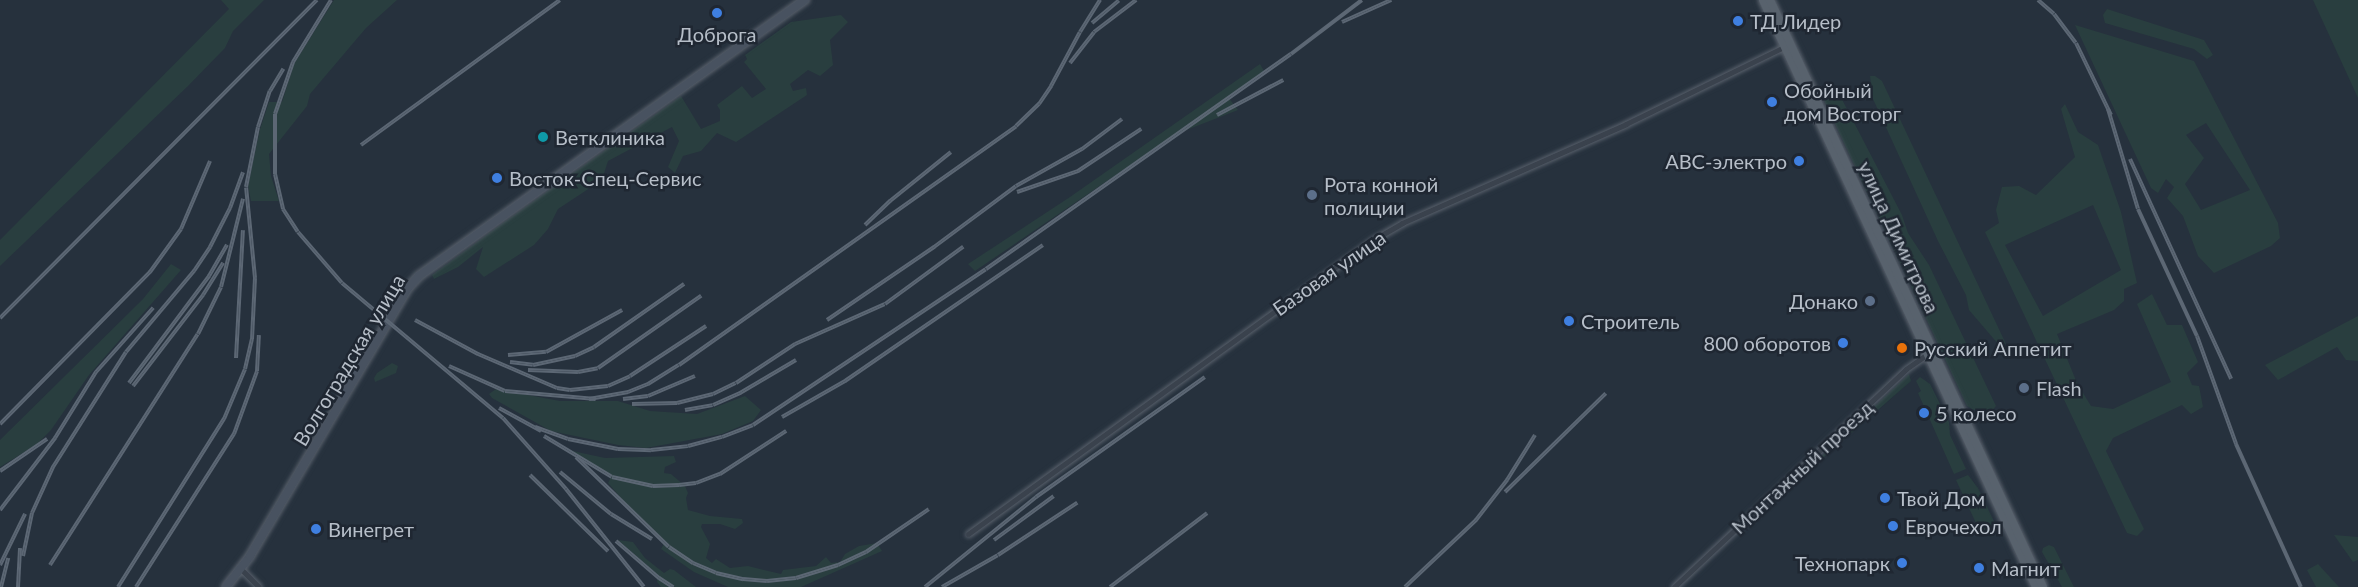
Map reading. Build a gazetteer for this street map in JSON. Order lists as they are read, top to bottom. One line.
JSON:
{"streets":{"main road":["улица Димитрова","Волгоградская улица"],"street":["Базовая улица","Монтажный проезд"]},"crossings":[["улица Димитрова","Базовая улица"],["улица Димитрова","Монтажный проезд"]],"places":["Доброга","ТД Лидер","Обойный дом Восторг","Ветклиника","АВС-электро","Восток-Спец-Сервис","Рота конной полиции","Донако","Строитель","800 оборотов","Русский Аппетит","Flash","5 колесо","Твой Дом","Еврочехол","Винегрет","Технопарк","Магнит"]}
